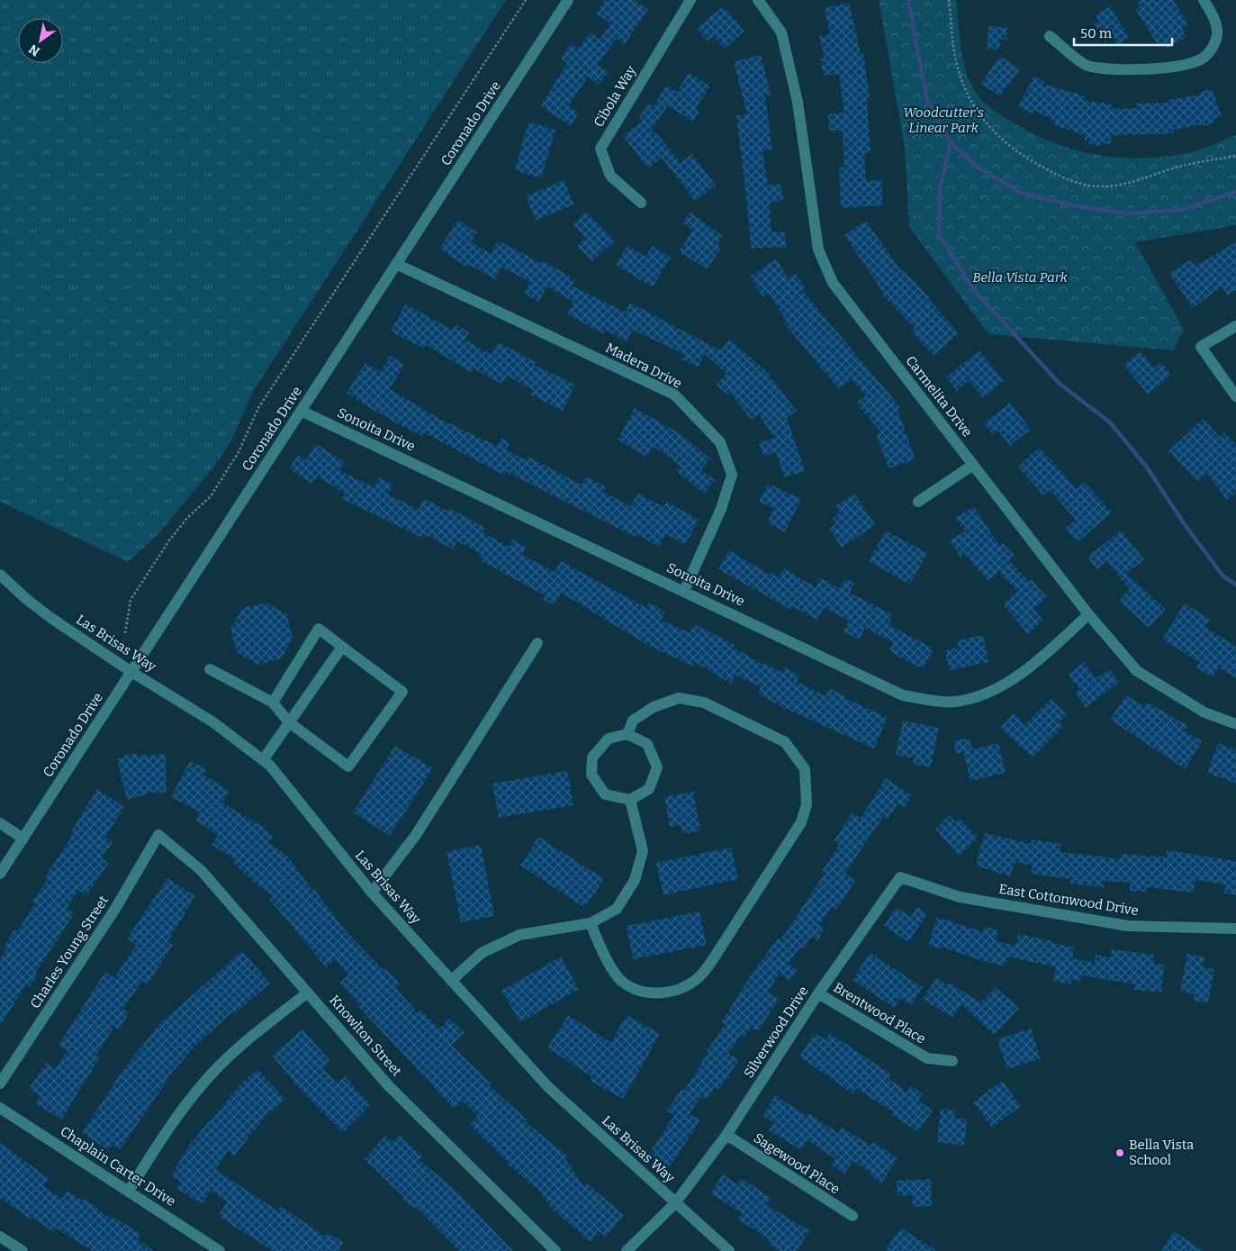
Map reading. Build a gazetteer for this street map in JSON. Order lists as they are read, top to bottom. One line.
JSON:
{"streets":{"street":["Cibola Way","Coronado Drive","Madera Drive","Carmelita Drive","Sonoita Drive","Las Brisas Way","East Cottonwood Drive","Charles Young Street","Brentwood Place","Silverwood Drive","Knowlton Street","Sagewood Place","Chaplain Carter Drive"]},"crossings":[["Coronado Drive","Madera Drive"],["Coronado Drive","Sonoita Drive"],["Coronado Drive","Las Brisas Way"],["Madera Drive","Sonoita Drive"],["Carmelita Drive","Sonoita Drive"],["Las Brisas Way","Silverwood Drive"],["East Cottonwood Drive","Silverwood Drive"],["Charles Young Street","Knowlton Street"],["Brentwood Place","Silverwood Drive"],["Silverwood Drive","Sagewood Place"]],"parks":["Woodcutter's Linear Park","Bella Vista Park"],"places":["Bella Vista School"],"scale_bar":"50 m","north":"bottom left"}
